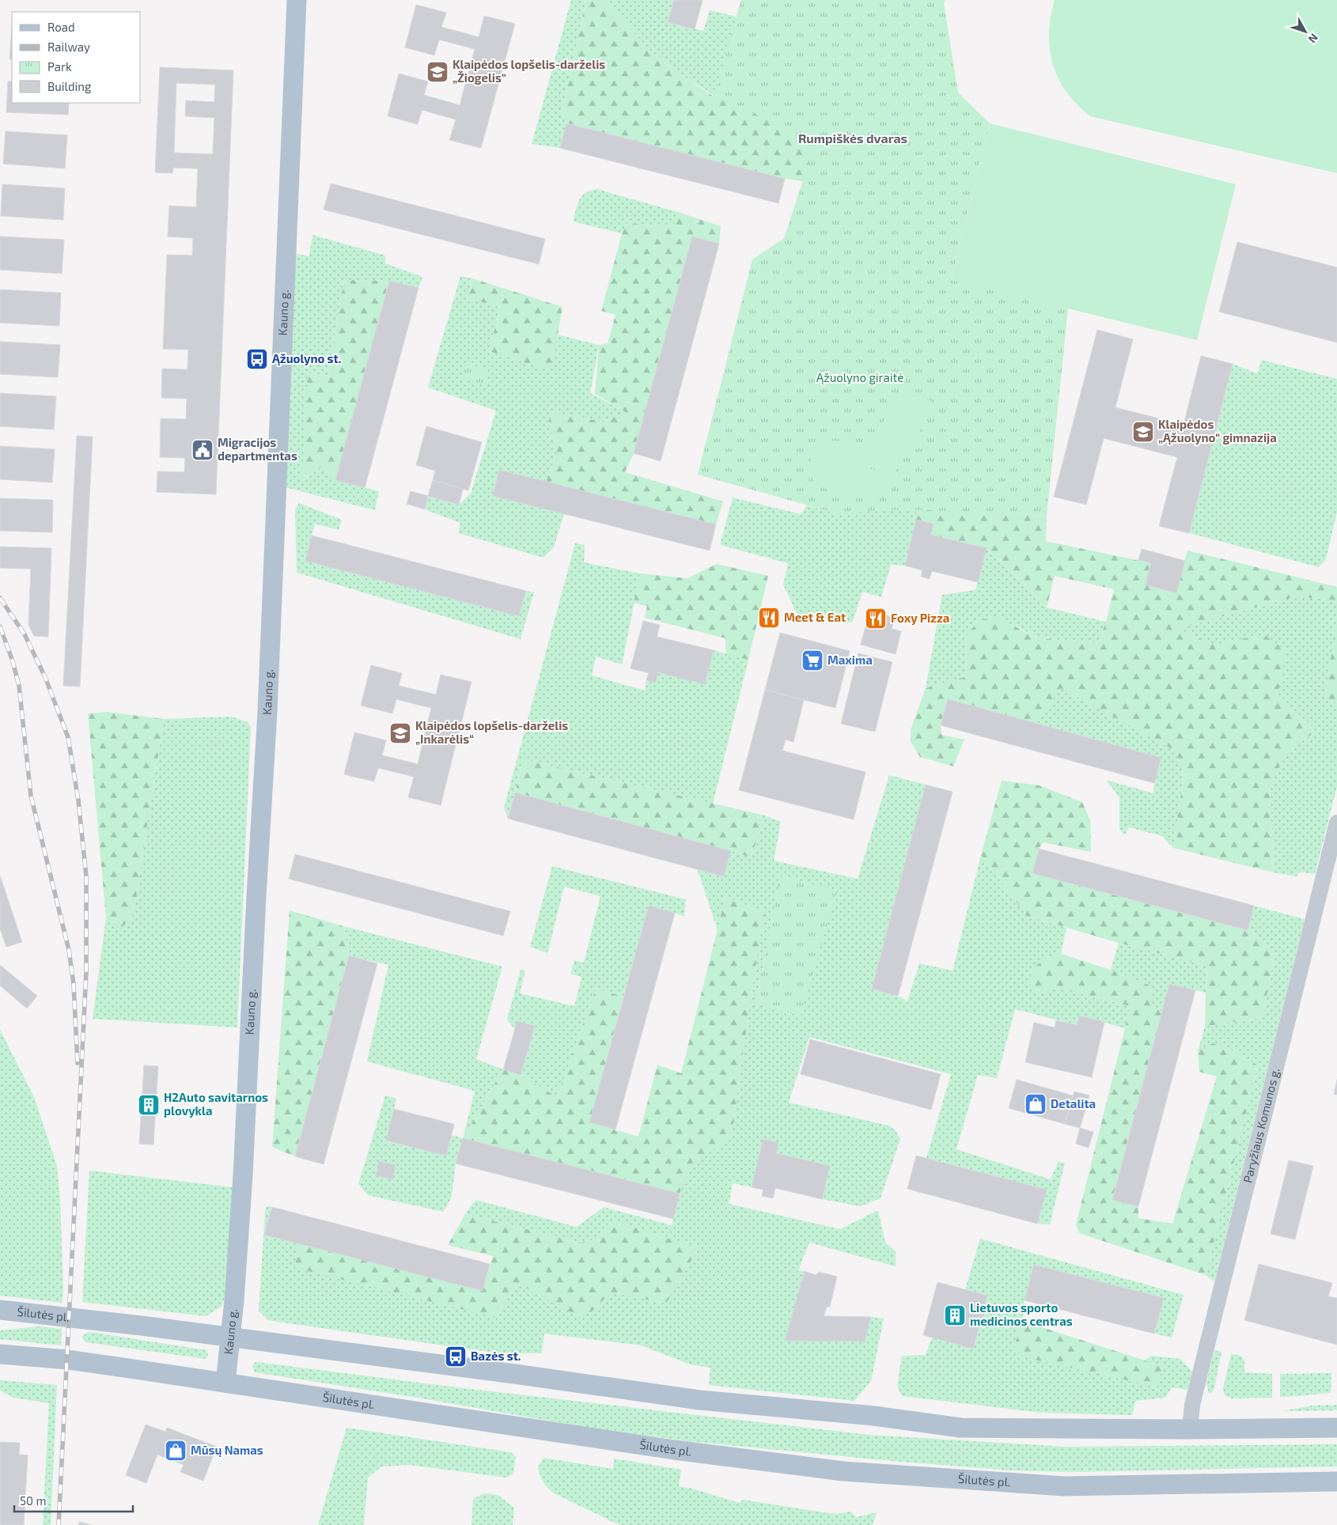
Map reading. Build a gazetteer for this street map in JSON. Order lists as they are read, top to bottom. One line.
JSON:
{"streets":{"main road":["Kauno g.","Šilutės pl."],"street":["Paryžiaus Komunos g."]},"crossings":[["Kauno g.","Šilutės pl."],["Paryžiaus Komunos g.","Šilutės pl."]],"districts":["Rumpiškės dvaras"],"parks":["Ąžuolyno giraitė"],"places":{"school or university":["Klaipėdos lopšelis-darželis „Žiogelis“","Klaipėdos „Ąžuolyno“ gimnazija","Klaipėdos lopšelis-darželis „Inkarėlis“"],"bus stop":["Ąžuolyno st.","Bazės st."],"public building":["Migracijos departmentas"],"restaurant":["Meet & Eat","Foxy Pizza"],"supermarket":["Maxima"],"shop":["Detalita","Mūsų Namas"],"building":["H2Auto savitarnos plovykla","Lietuvos sporto medicinos centras"]},"legend":["Road","Railway","Park","Building"],"scale_bar":"50 m","north":"bottom right"}
